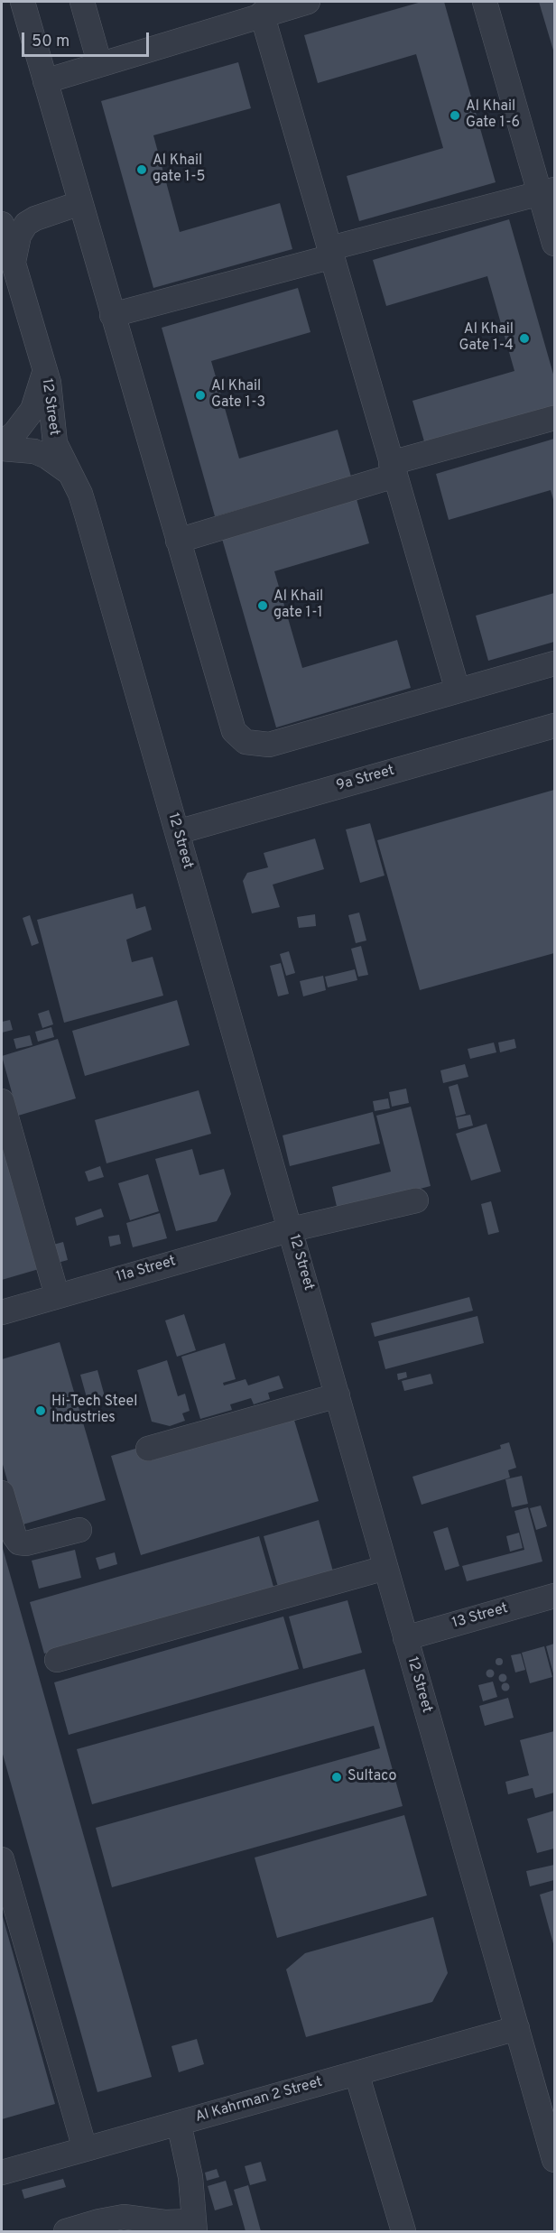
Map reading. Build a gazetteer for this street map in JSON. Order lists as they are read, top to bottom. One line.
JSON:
{"streets":{"street":["12 Street","9a Street","11a Street","13 Street","Al Kahrman 2 Street"]},"crossings":[["12 Street","9a Street"],["12 Street","11a Street"],["12 Street","13 Street"],["12 Street","Al Kahrman 2 Street"]],"places":["Al Khail Gate 1-6","Al Khail gate 1-5","Al Khail Gate 1-4","Al Khail Gate 1-3","Al Khail gate 1-1","Hi-Tech Steel Industries","Sultaco"],"scale_bar":"50 m"}
